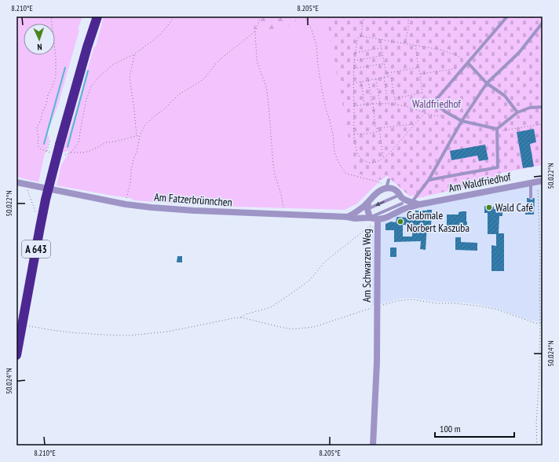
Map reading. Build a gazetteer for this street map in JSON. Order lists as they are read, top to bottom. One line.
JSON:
{"streets":{"highway":["A 643"],"street":["Am Waldfriedhof","Am Fatzerbrünnchen","Am Schwarzen Weg"]},"crossings":[["Am Waldfriedhof","Am Schwarzen Weg"],["Am Fatzerbrünnchen","Am Schwarzen Weg"]],"parks":["Waldfriedhof"],"places":["Wald Café","Grabmale Norbert Kaszuba"],"scale_bar":"100 m","north":"bottom","coordinates":["8.210°E","8.205°E","50.022°N","50.024°N"]}
